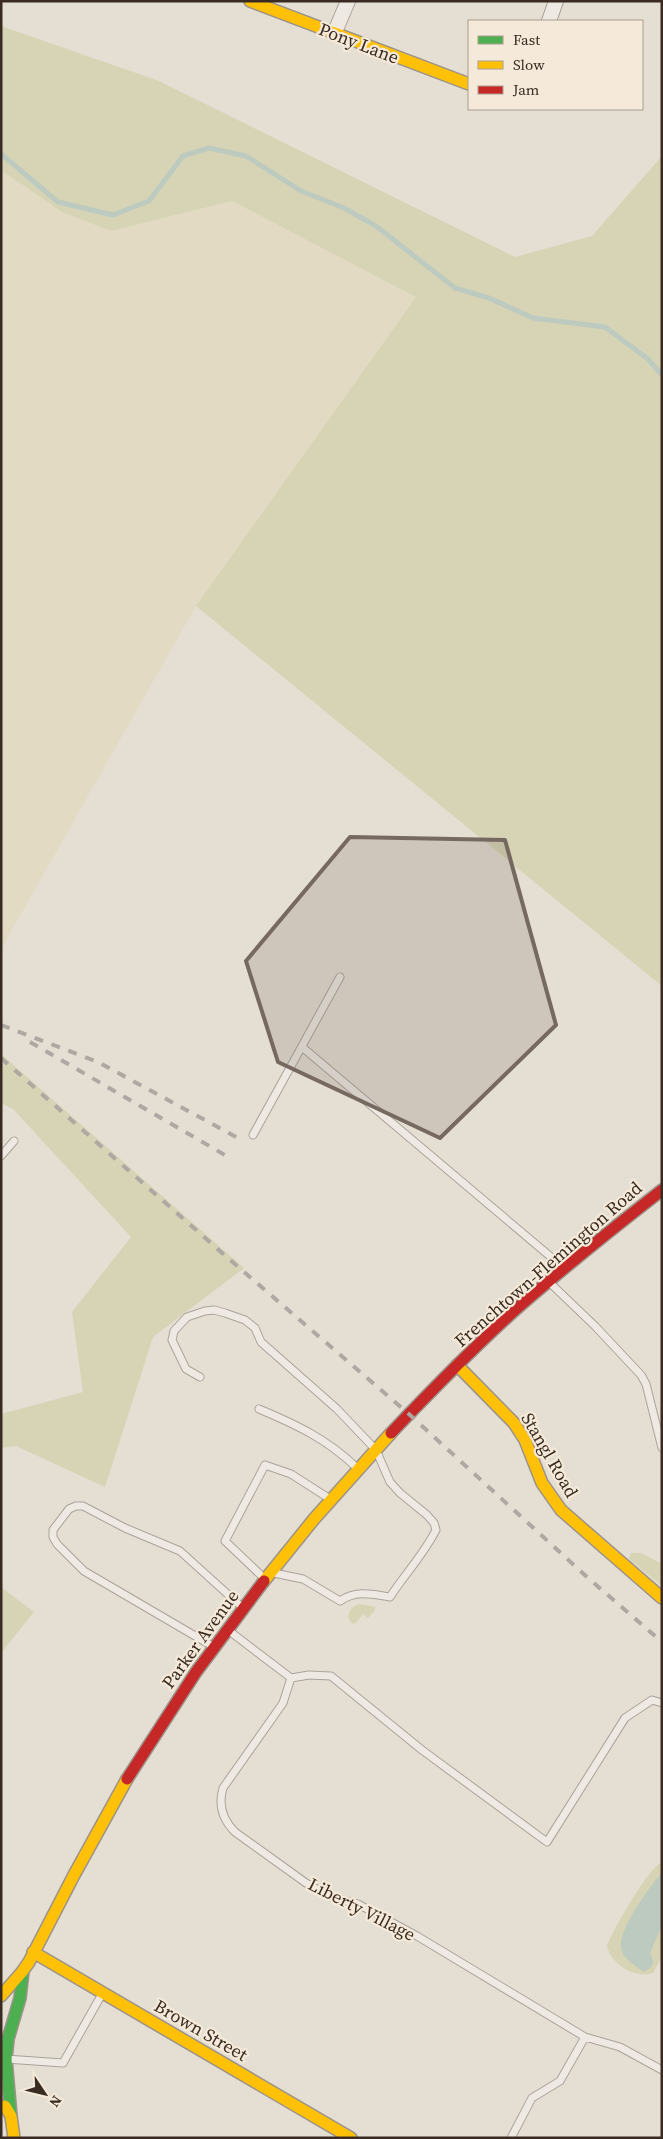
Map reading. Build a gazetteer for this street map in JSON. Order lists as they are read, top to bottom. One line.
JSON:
{"streets":{"main road":["Pony Lane","Frenchtown-Flemington Road","Stangl Road","Parker Avenue","Brown Street"],"lane":["Liberty Village"]},"crossings":[["Frenchtown-Flemington Road","Stangl Road"],["Frenchtown-Flemington Road","Parker Avenue"],["Stangl Road","Parker Avenue"],["Parker Avenue","Brown Street"]],"legend":["Fast","Slow","Jam"],"north":"bottom right"}
